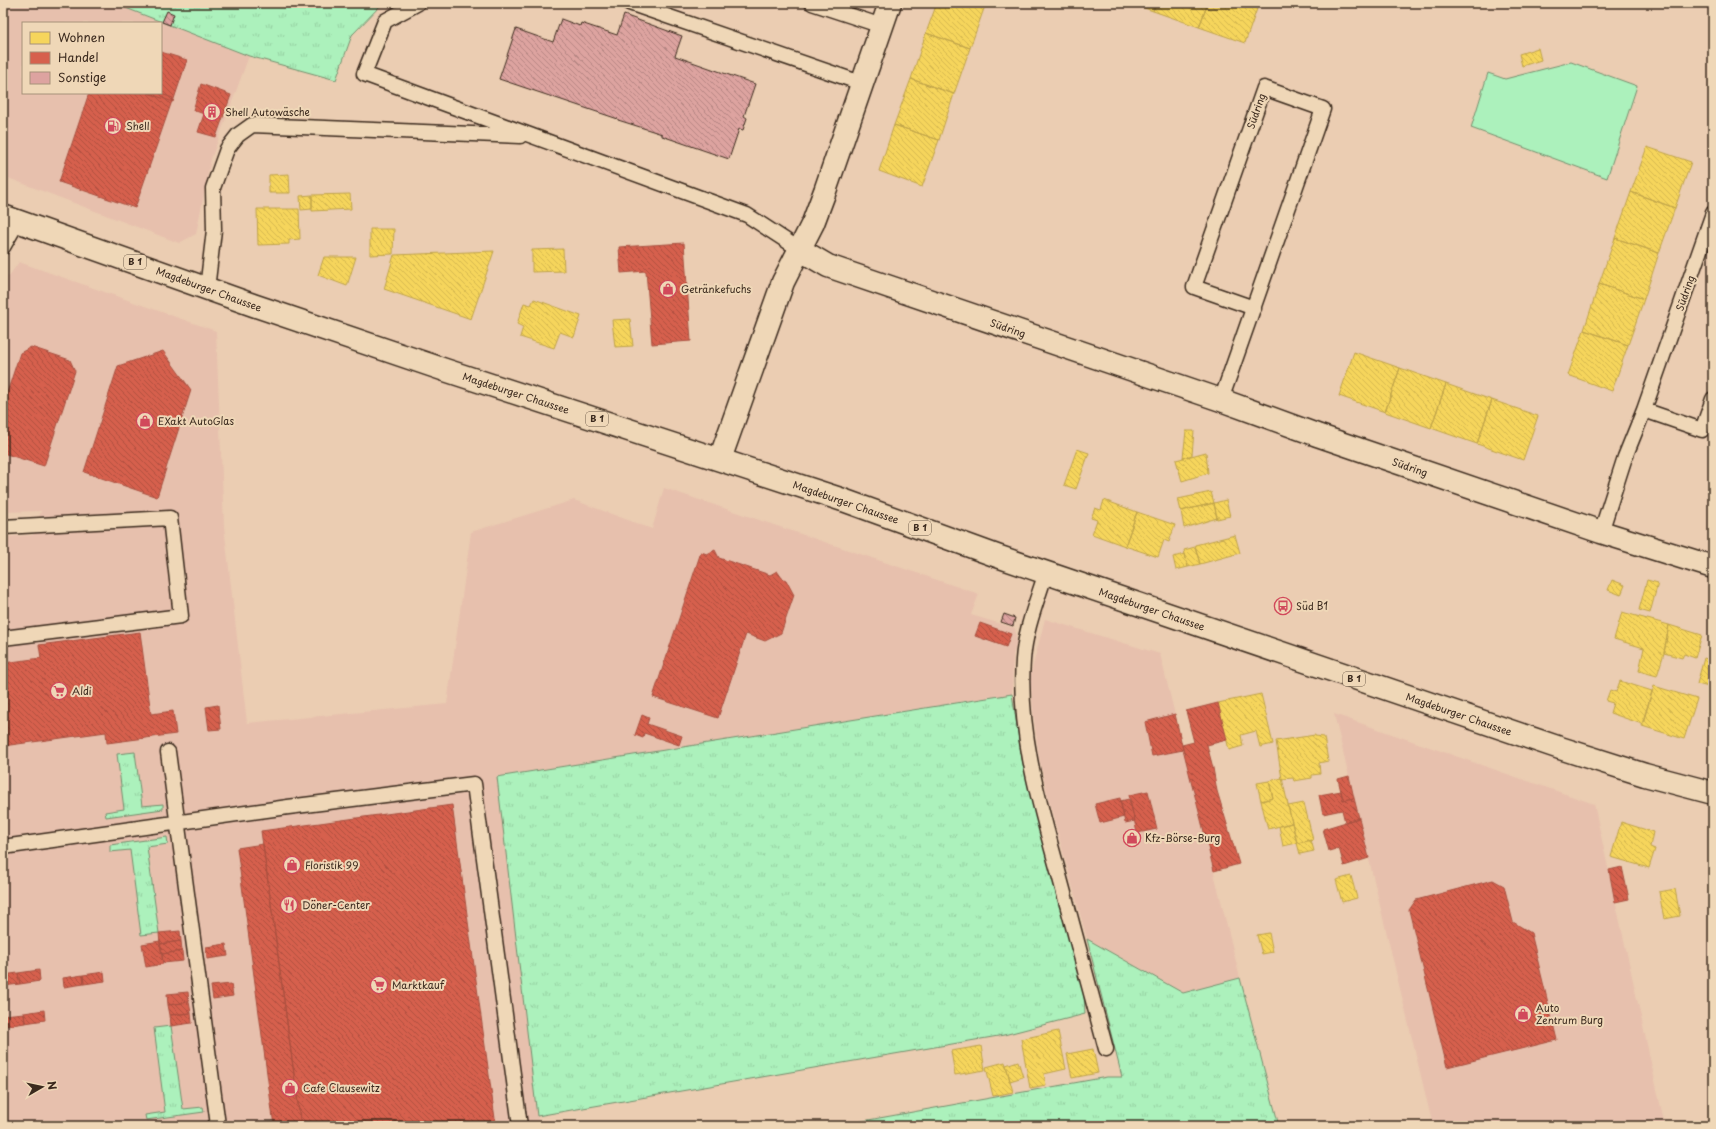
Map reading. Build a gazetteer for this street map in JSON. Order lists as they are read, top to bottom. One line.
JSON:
{"streets":{"main road":["Südring","B 1","Magdeburger Chaussee"]},"places":{"building":["Shell Autowäsche"],"fuel station":["Shell"],"shop":["Getränkefuchs","EXakt AutoGlas","Kfz-Börse-Burg","Floristik 99","Auto Zentrum Burg","Cafe Clausewitz"],"bus stop":["Süd B1"],"supermarket":["Aldi","Marktkauf"],"restaurant":["Döner-Center"]},"legend":["Wohnen","Handel","Sonstige"],"north":"right"}
